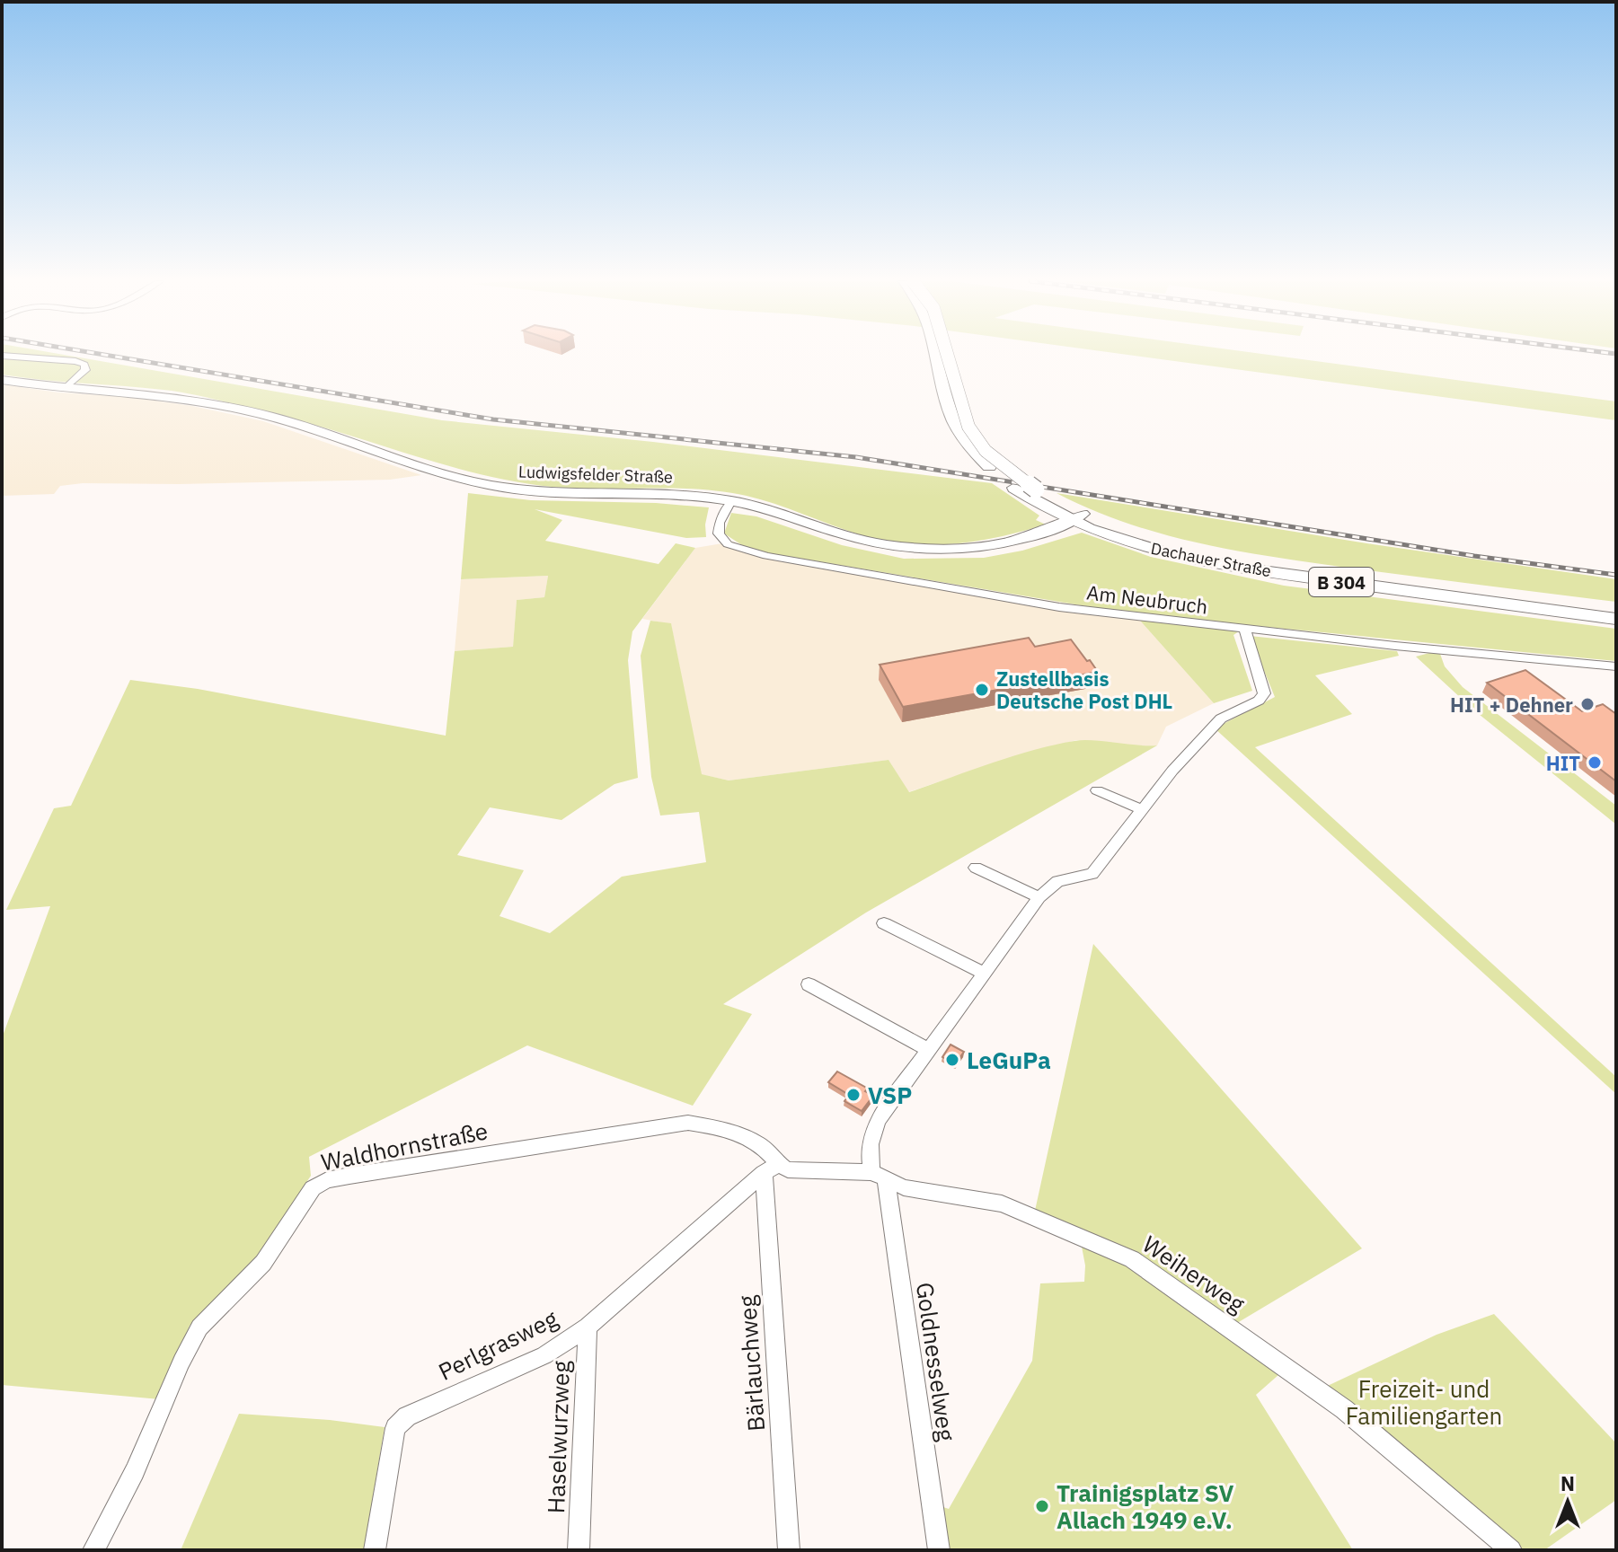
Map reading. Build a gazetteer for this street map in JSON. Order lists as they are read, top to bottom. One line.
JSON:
{"streets":{"main road":["Dachauer Straße","B 304"],"street":["Ludwigsfelder Straße","Am Neubruch","Waldhornstraße","Weiherweg","Perlgrasweg","Goldnesselweg","Bärlauchweg","Haselwurzweg"]},"crossings":[["Ludwigsfelder Straße","Dachauer Straße"],["Ludwigsfelder Straße","Am Neubruch"],["Waldhornstraße","Weiherweg"],["Waldhornstraße","Perlgrasweg"],["Waldhornstraße","Bärlauchweg"],["Weiherweg","Perlgrasweg"],["Weiherweg","Goldnesselweg"],["Weiherweg","Bärlauchweg"],["Perlgrasweg","Bärlauchweg"],["Perlgrasweg","Haselwurzweg"]],"parks":["Freizeit- und Familiengarten"],"places":["Zustellbasis Deutsche Post DHL","HIT + Dehner","HIT","LeGuPa","VSP","Trainigsplatz SV Allach 1949 e.V."],"north":"top"}
